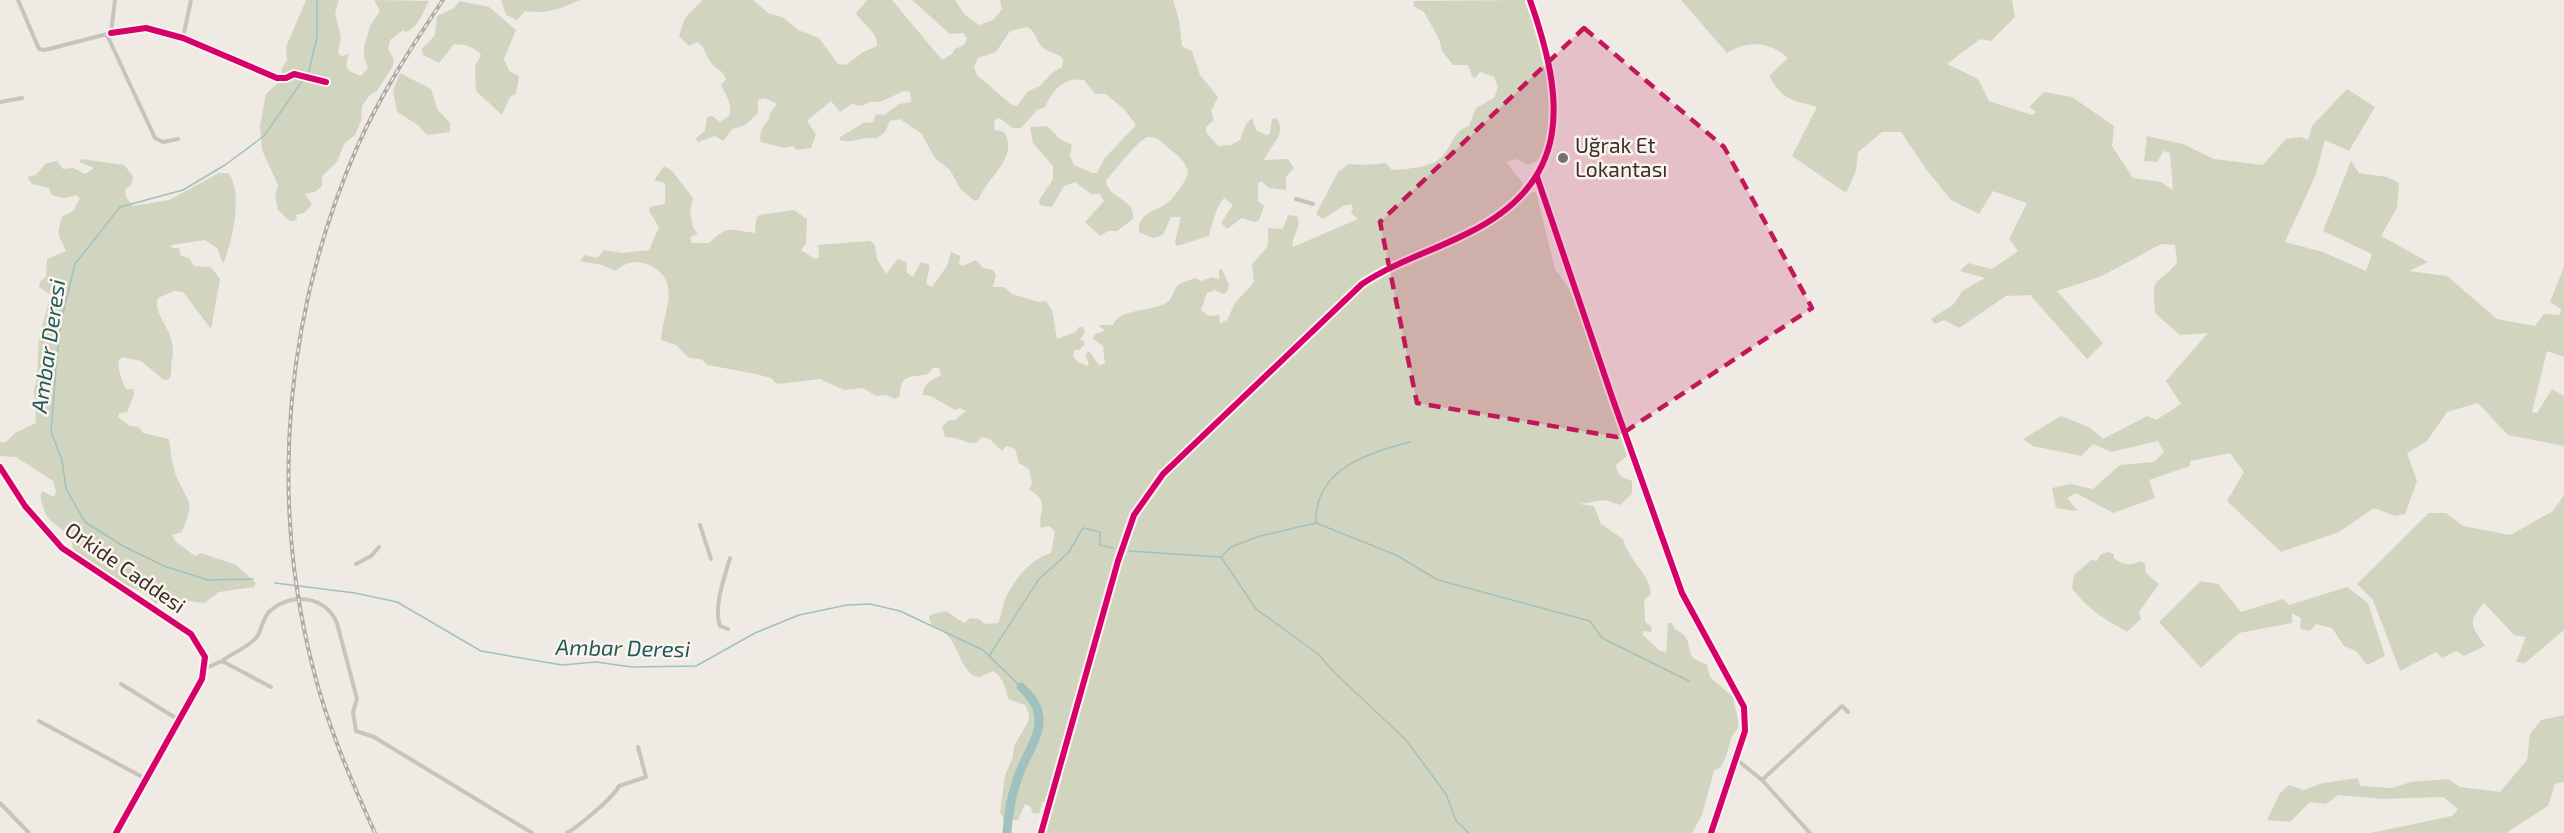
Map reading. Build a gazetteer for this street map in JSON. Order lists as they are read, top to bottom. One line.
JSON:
{"streets":{"street":["Orkide Caddesi"]},"water":["Ambar Deresi"],"places":["Uğrak Et Lokantası"]}
